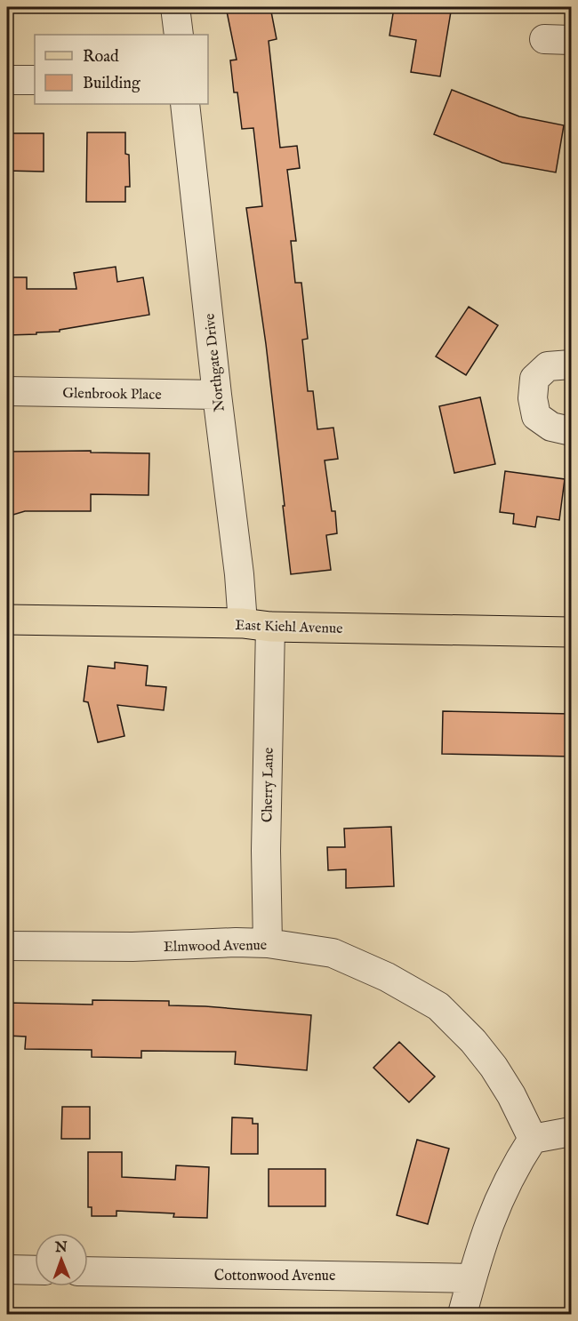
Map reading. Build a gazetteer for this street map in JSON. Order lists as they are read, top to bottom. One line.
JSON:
{"streets":{"main road":["East Kiehl Avenue"],"street":["Northgate Drive","Glenbrook Place","Cherry Lane","Elmwood Avenue","Cottonwood Avenue"]},"crossings":[["Northgate Drive","Glenbrook Place"],["Northgate Drive","East Kiehl Avenue"],["Northgate Drive","Cherry Lane"],["East Kiehl Avenue","Cherry Lane"],["Cherry Lane","Elmwood Avenue"]],"legend":["Road","Building"],"north":"top"}
